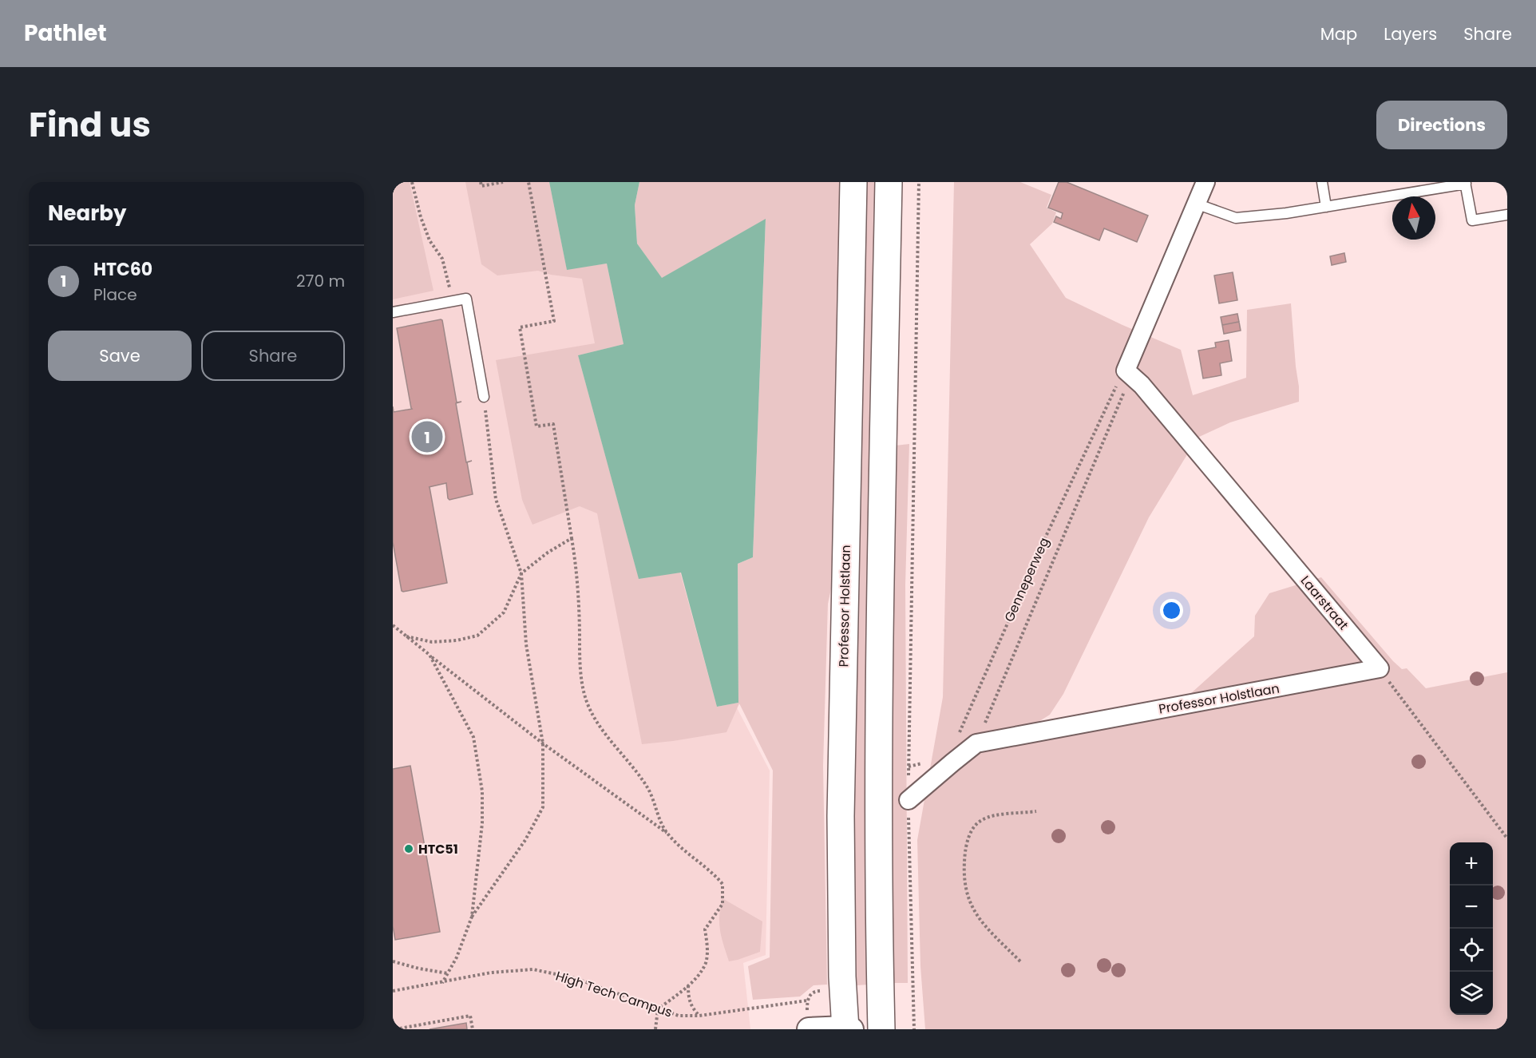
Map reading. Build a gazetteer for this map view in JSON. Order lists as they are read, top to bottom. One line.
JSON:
{"streets":{"main road":["Professor Holstlaan"],"street":["Laarstraat"],"path":["Genneperweg","High Tech Campus"]},"crossings":[["Genneperweg","Laarstraat"],["Laarstraat","Professor Holstlaan"]],"places":["HTC51"],"north":"top","page":{"header":"Pathlet","nav":["Map","Layers","Share"],"title":"Find us","buttons":["Directions",["Save","Share"]],"heading":"Nearby","list":[{"mark":"1","name":"HTC60","note":"Place","value":"270 m"}],"pins":"1","map_buttons":["+","−"]}}
